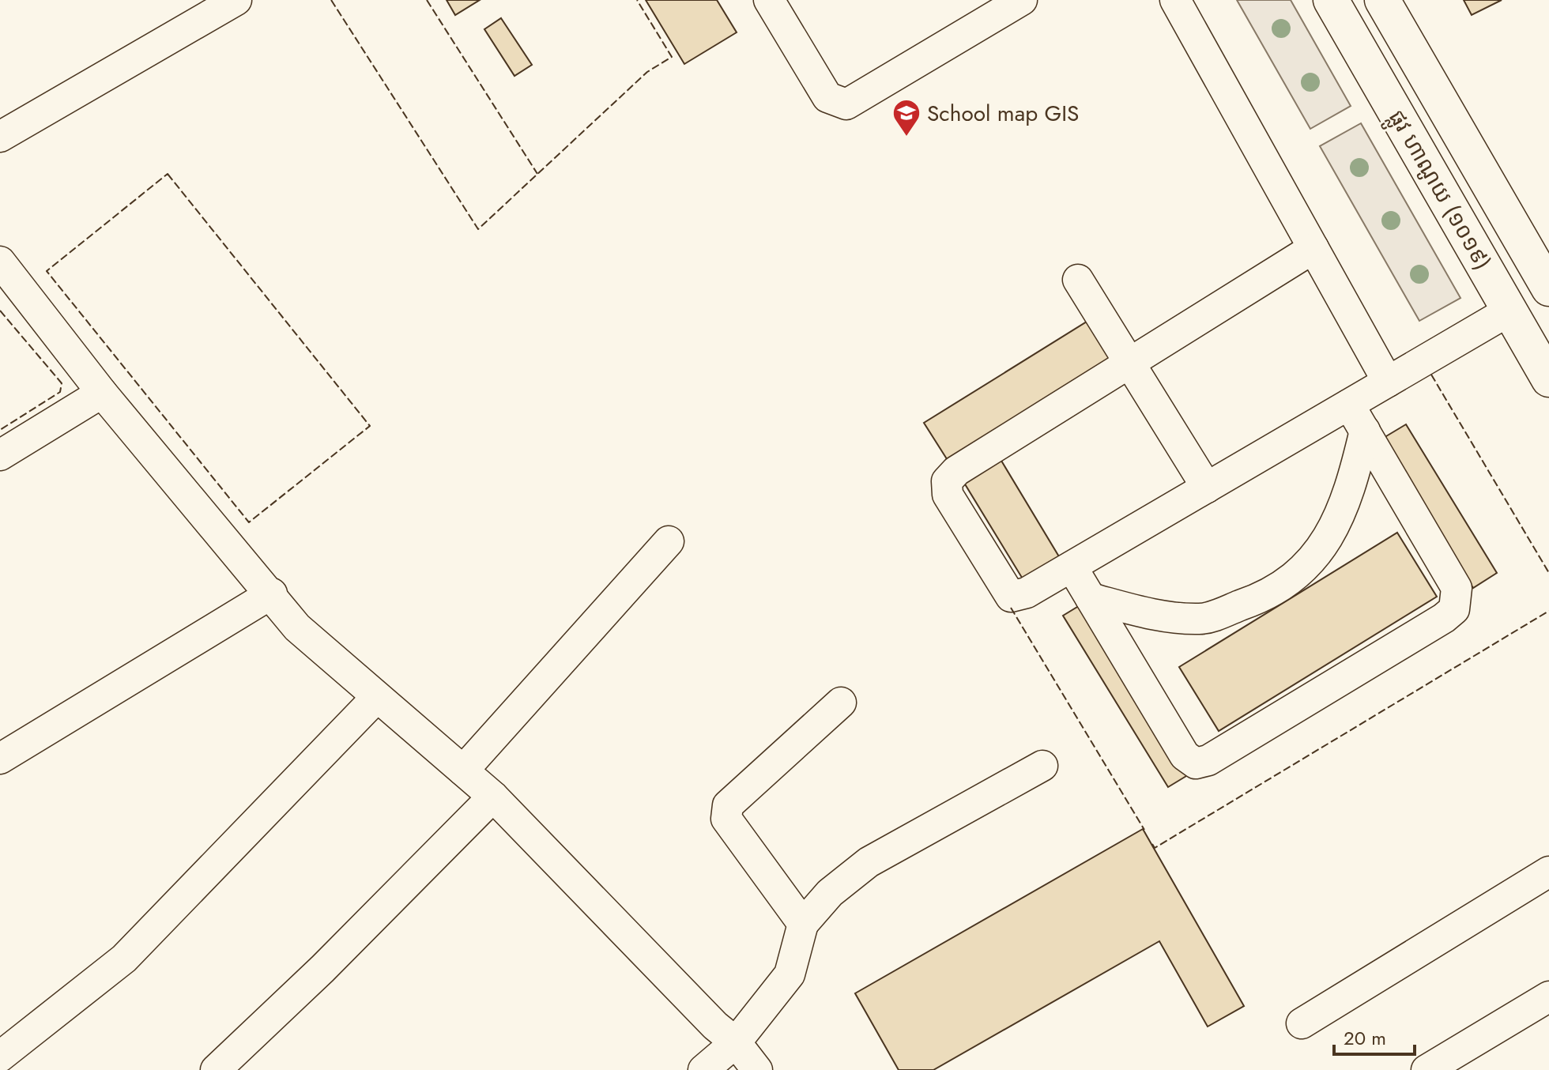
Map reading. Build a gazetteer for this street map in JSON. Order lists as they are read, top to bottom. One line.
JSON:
{"streets":{"main road":["ផ្លូវ ហាណូយ (១០១៩)"]},"places":{"school or university":["School map GIS"]},"scale_bar":"20 m"}
